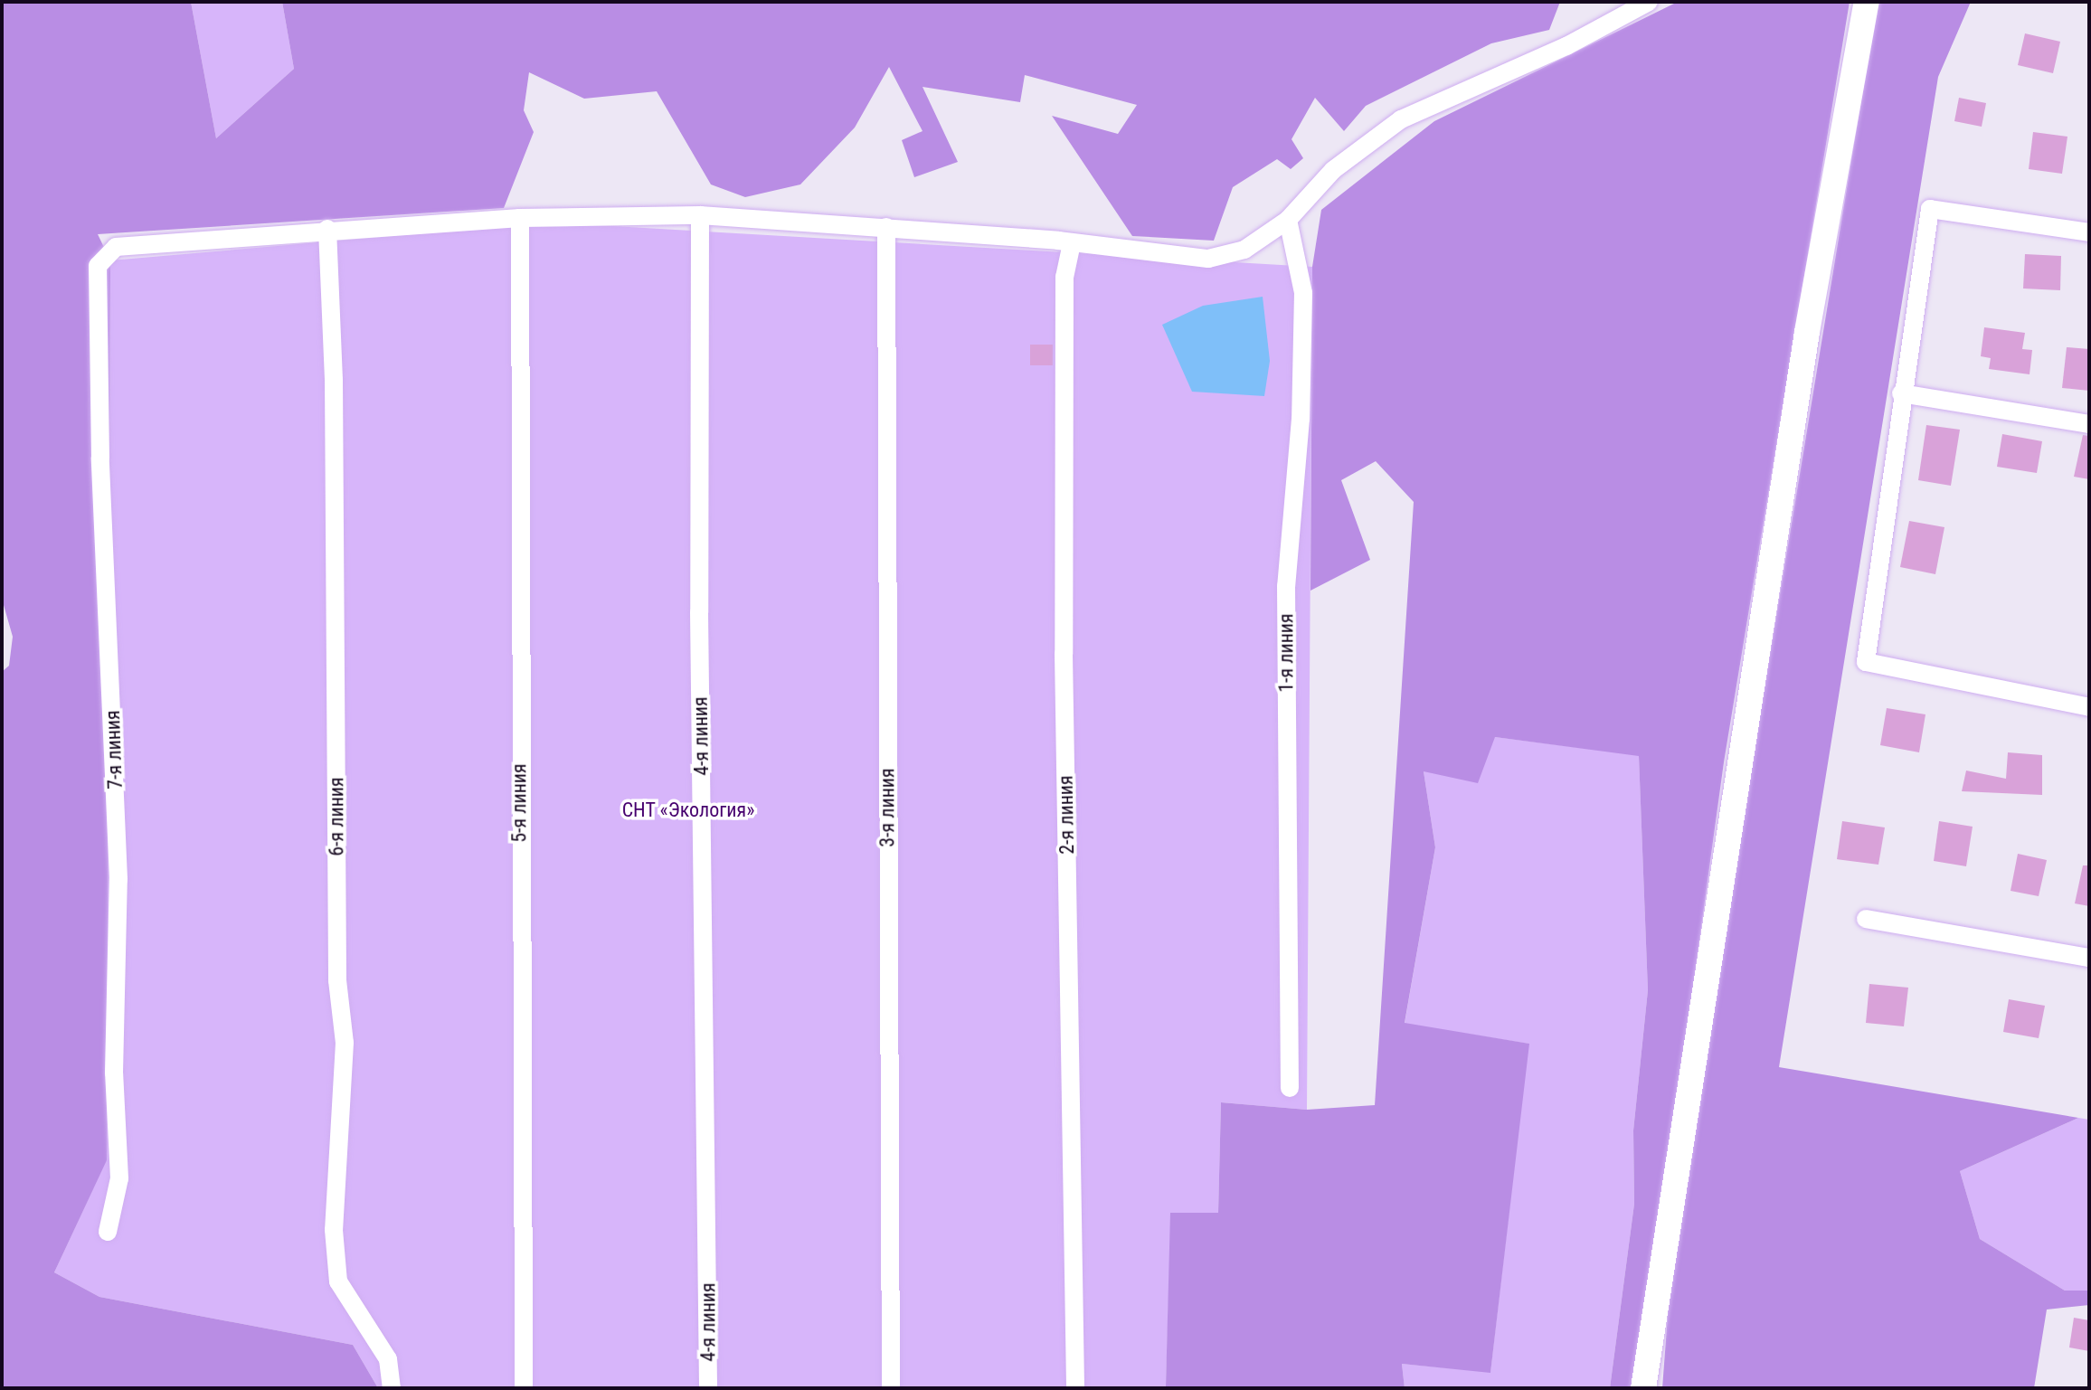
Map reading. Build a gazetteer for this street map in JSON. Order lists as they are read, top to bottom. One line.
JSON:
{"streets":{"street":["1-я линия","4-я линия","7-я линия","5-я линия","3-я линия","2-я линия","6-я линия"]},"crossings":[["7-я линия","6-я линия"]],"parks":["СНТ «Экология»"]}
